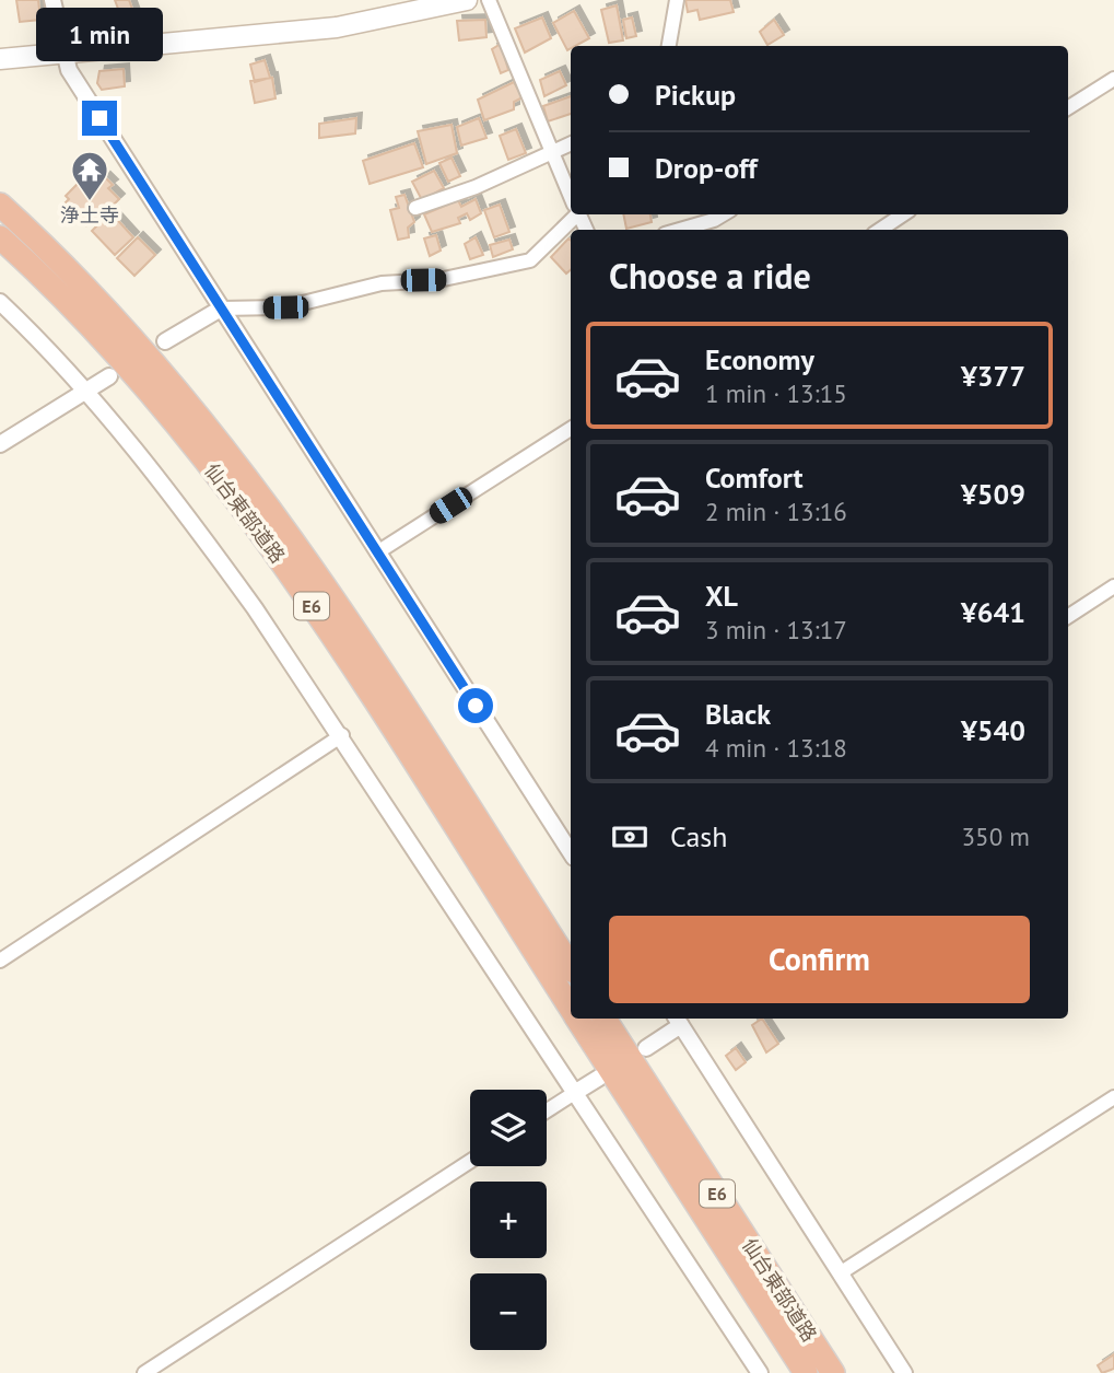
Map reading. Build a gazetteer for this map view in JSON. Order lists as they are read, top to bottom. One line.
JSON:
{"streets":{"highway":["仙台東部道路","E6"]},"places":{"temple":["浄土寺"]},"page":{"bubble":"1 min","banner":["Pickup","Drop-off"],"heading":"Choose a ride","list":[{"name":"Economy","note":"1 min · 13:15","value":"¥377"},{"name":"Comfort","note":"2 min · 13:16","value":"¥509"},{"name":"XL","note":"3 min · 13:17","value":"¥641"},{"name":"Black","note":"4 min · 13:18","value":"¥540"}],"pay":["Cash","350 m"],"buttons":"Confirm","map_buttons":["+","−"]}}
